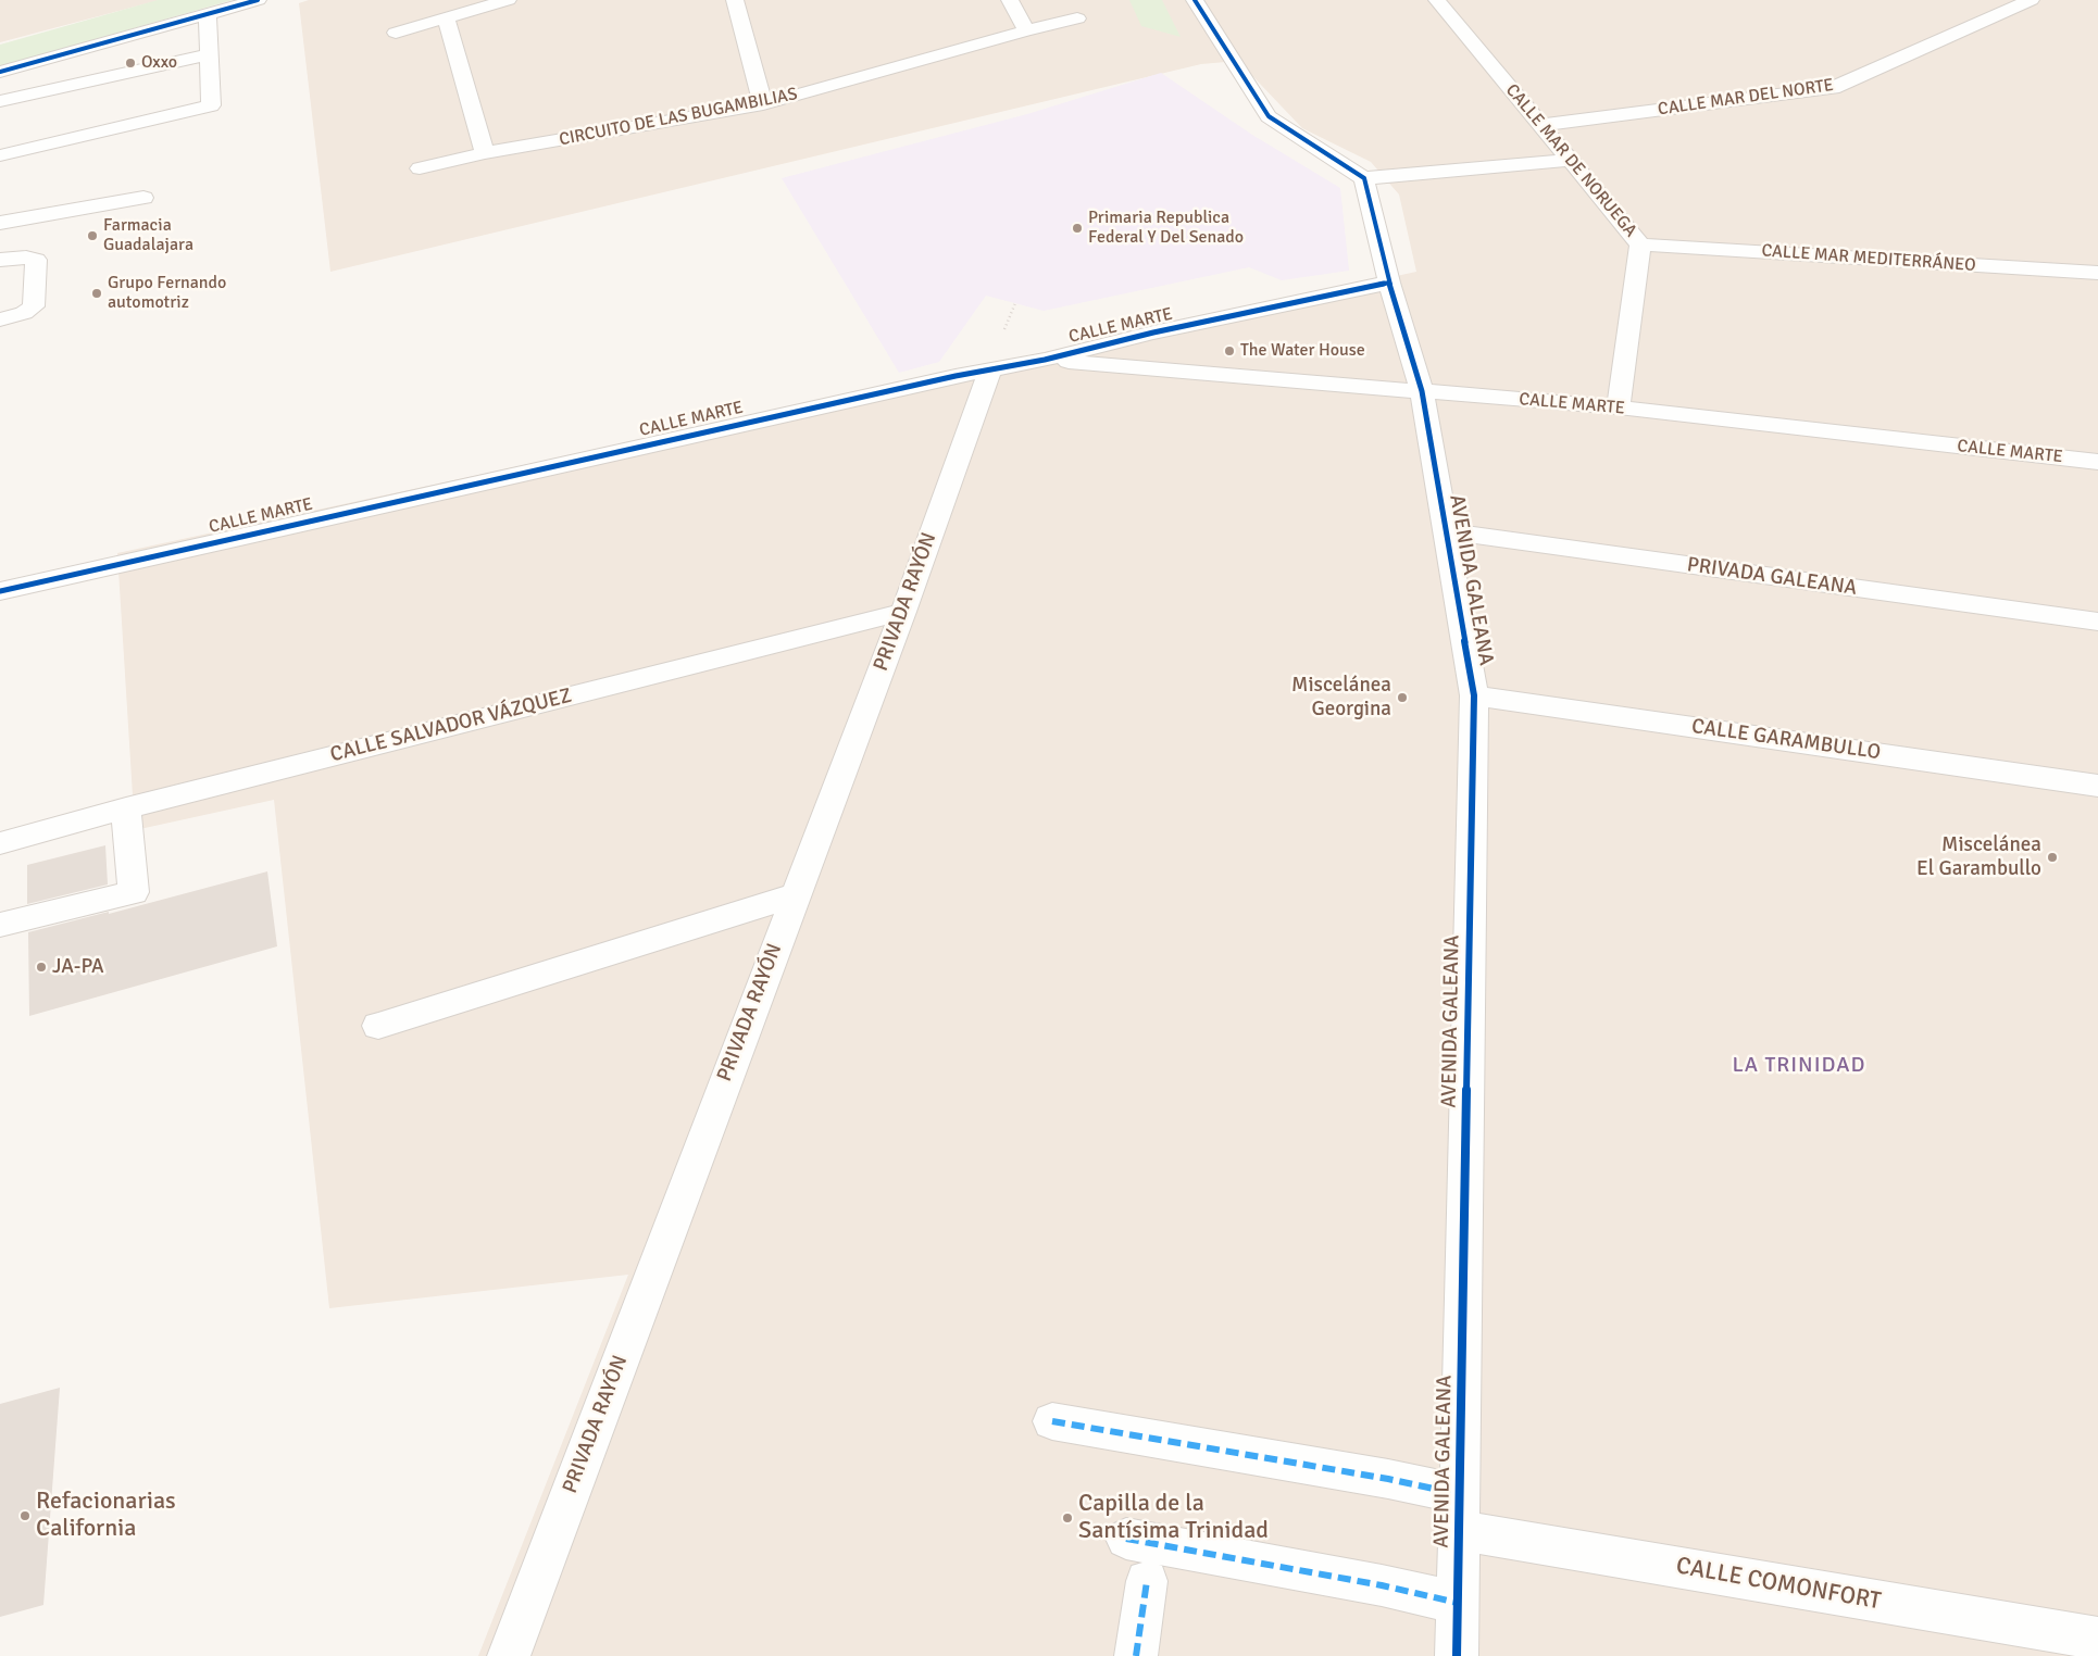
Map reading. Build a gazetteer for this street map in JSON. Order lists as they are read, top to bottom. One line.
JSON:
{"streets":{"street":["CALLE MAR DEL NORTE","CIRCUITO DE LAS BUGAMBILIAS","CALLE MAR DE NORUEGA","CALLE MAR MEDITERRÁNEO","CALLE MARTE","PRIVADA GALEANA","AVENIDA GALEANA","PRIVADA RAYÓN","CALLE SALVADOR VÁZQUEZ","CALLE GARAMBULLO","CALLE COMONFORT"]},"crossings":[["CALLE MAR DEL NORTE","CALLE MAR DE NORUEGA"],["CALLE MAR DE NORUEGA","CALLE MAR MEDITERRÁNEO"],["CALLE MAR DE NORUEGA","CALLE MARTE"],["CALLE MARTE","AVENIDA GALEANA"],["CALLE MARTE","PRIVADA RAYÓN"],["PRIVADA GALEANA","AVENIDA GALEANA"],["AVENIDA GALEANA","CALLE GARAMBULLO"],["AVENIDA GALEANA","CALLE COMONFORT"],["PRIVADA RAYÓN","CALLE SALVADOR VÁZQUEZ"]],"districts":["LA TRINIDAD"],"places":["Oxxo","Primaria Republica Federal Y Del Senado","Farmacia Guadalajara","Grupo Fernando automotriz","The Water House","Miscelánea Georgina","Miscelánea El Garambullo","JA-PA","Refacionarias California","Capilla de la Santísima Trinidad"]}
